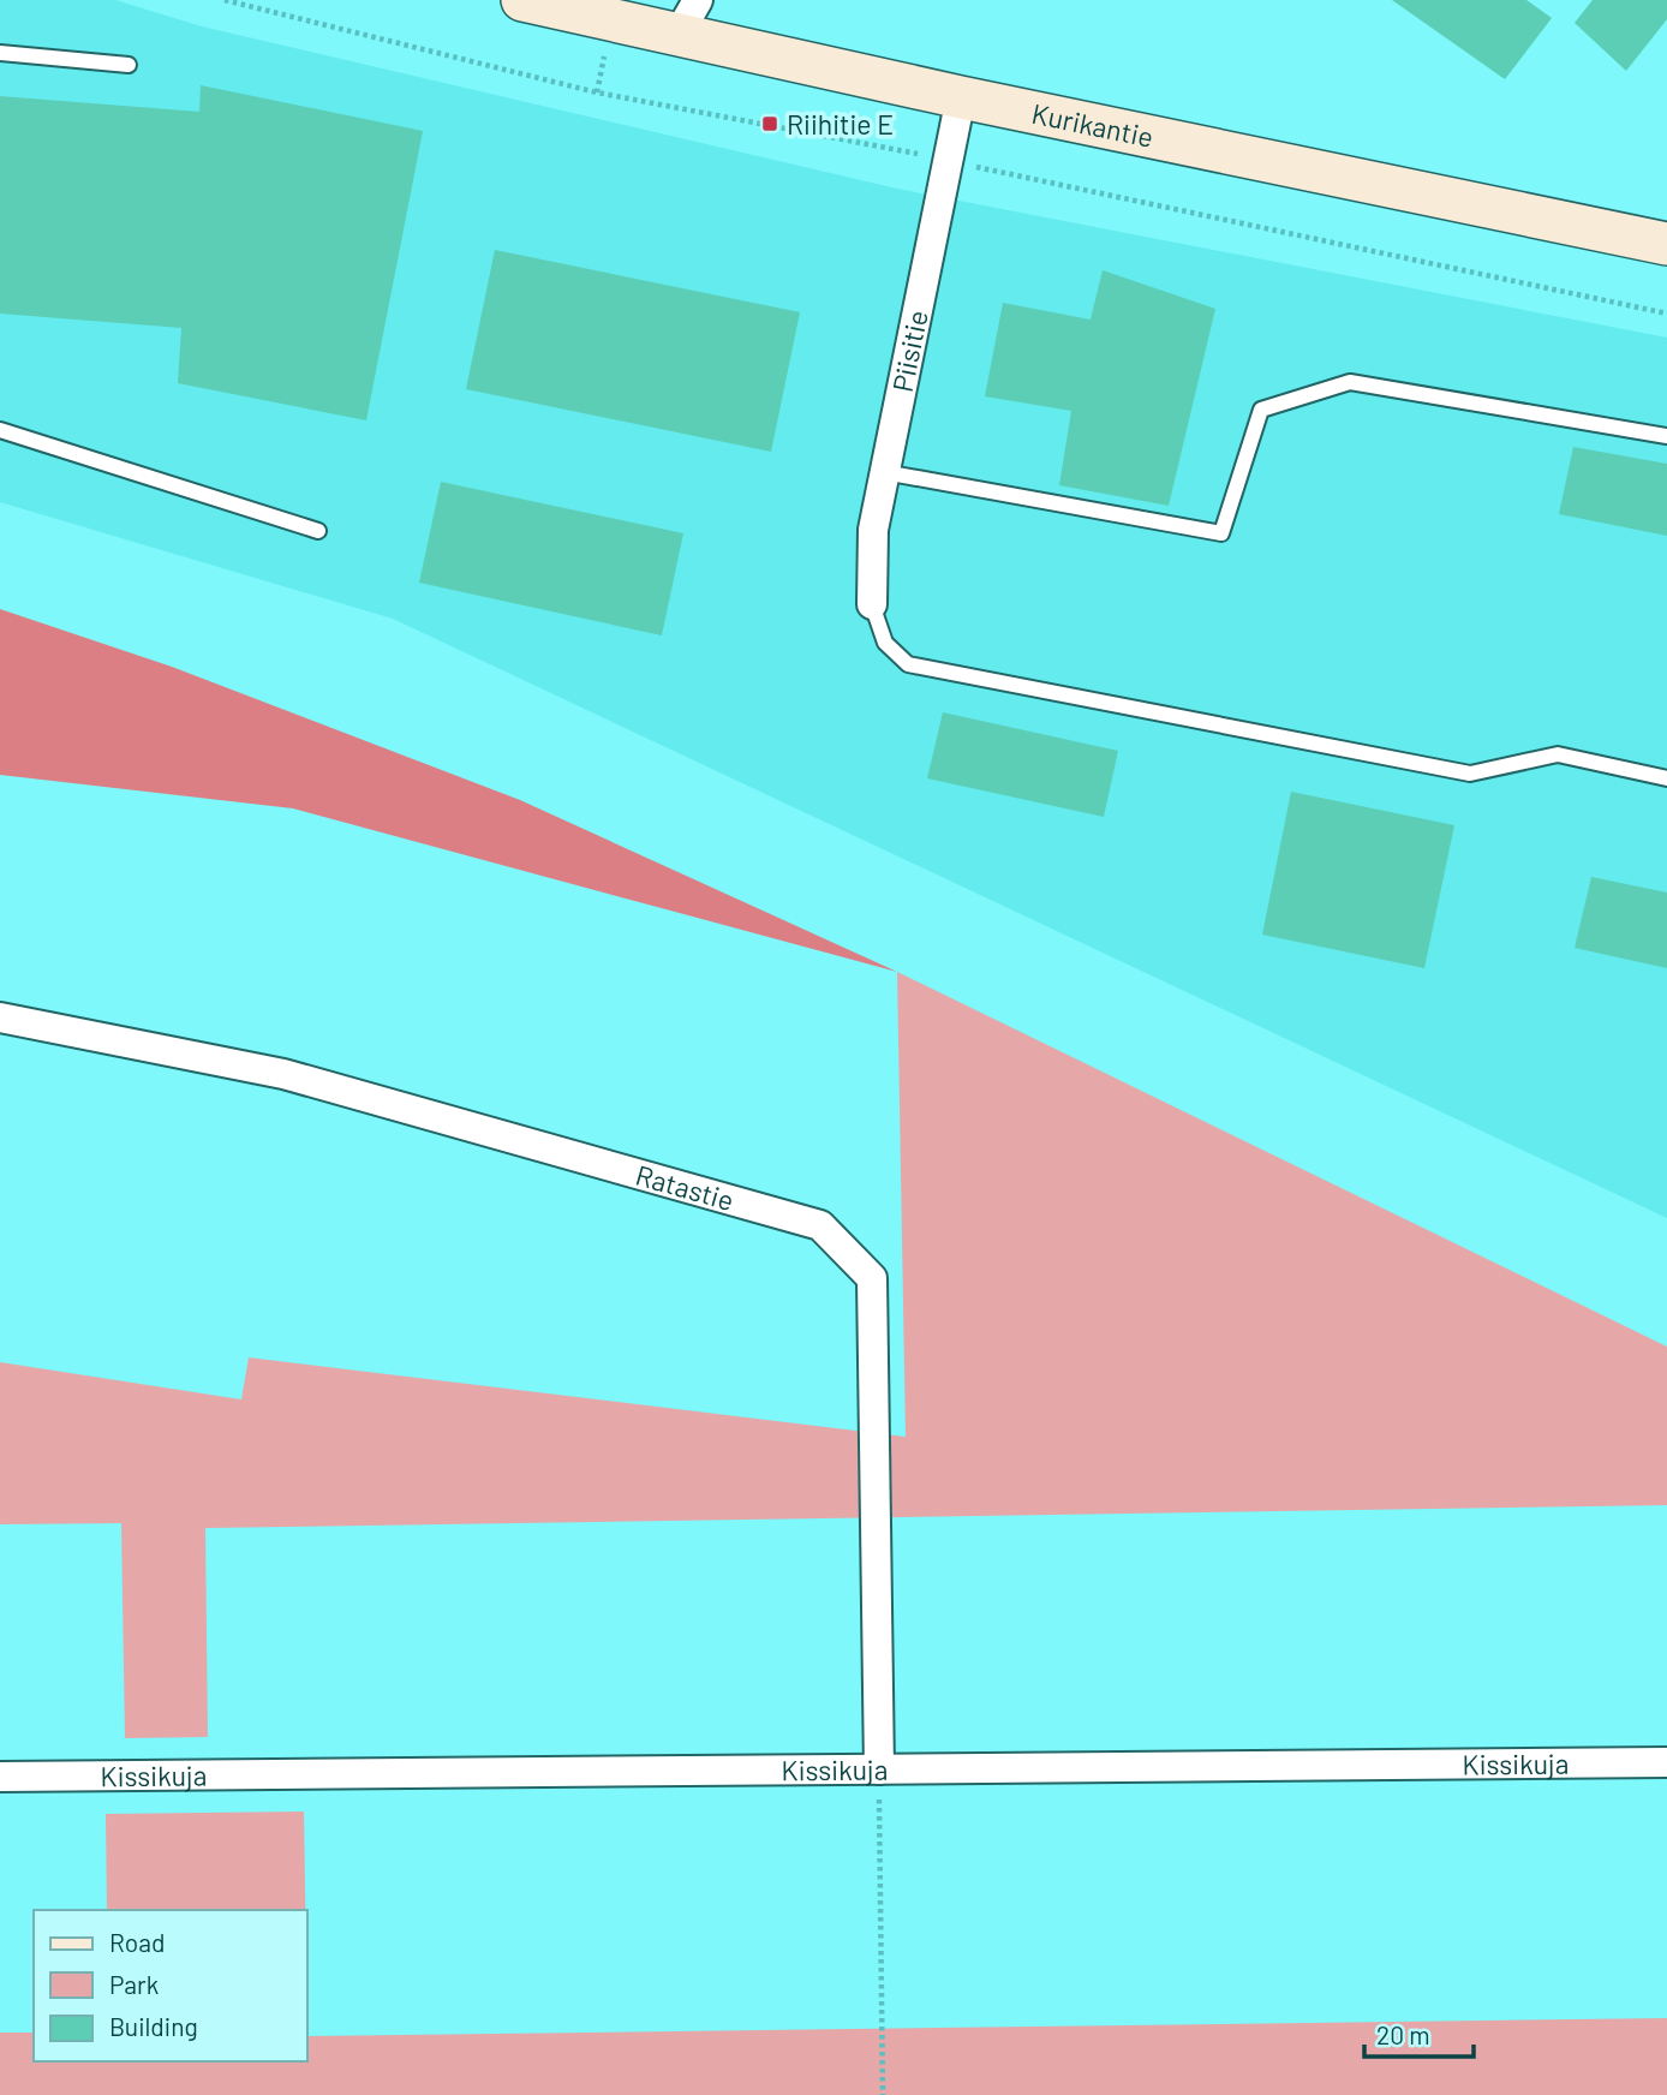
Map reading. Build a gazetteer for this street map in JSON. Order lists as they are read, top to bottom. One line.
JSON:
{"streets":{"street":["Kurikantie","Piisitie","Ratastie","Kissikuja"]},"crossings":[["Kurikantie","Piisitie"],["Ratastie","Kissikuja"]],"places":{"transit":["Riihitie E"]},"legend":["Road","Park","Building"],"scale_bar":"20 m"}
